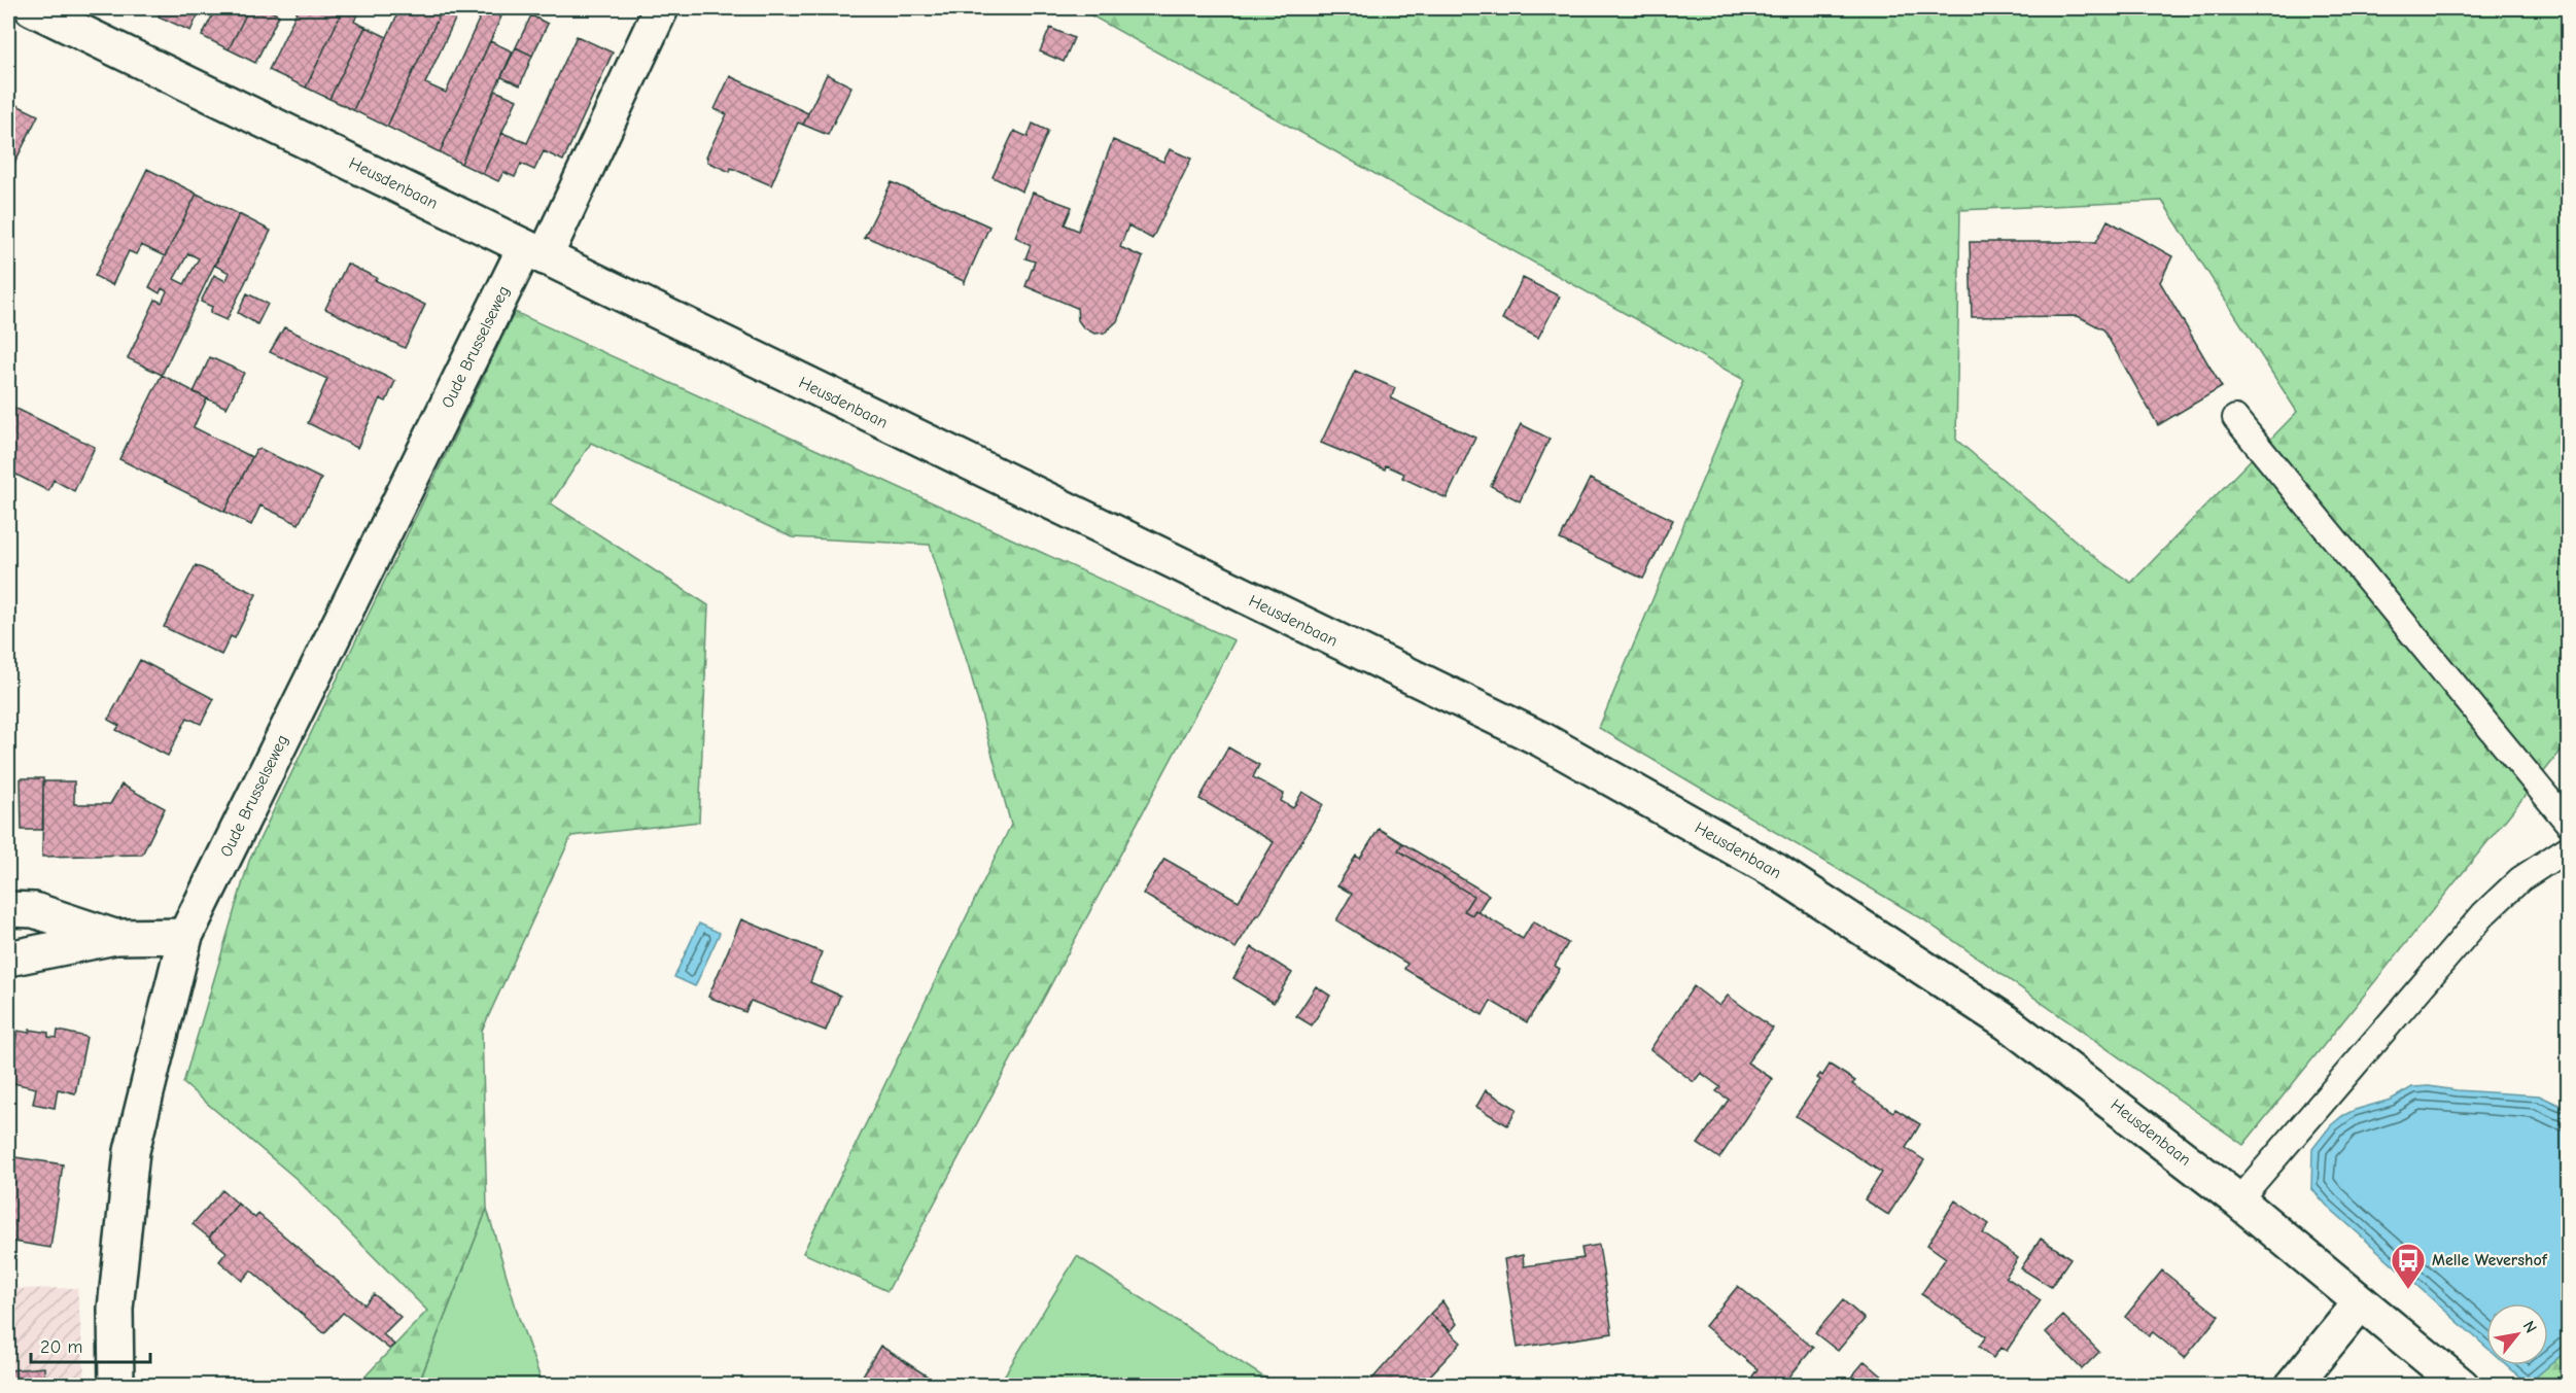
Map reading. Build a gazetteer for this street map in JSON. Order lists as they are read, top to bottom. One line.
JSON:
{"streets":{"main road":["Heusdenbaan","Oude Brusselseweg"]},"crossings":[["Heusdenbaan","Oude Brusselseweg"]],"places":{"bus stop":["Melle Wevershof"]},"scale_bar":"20 m","north":"top right"}
